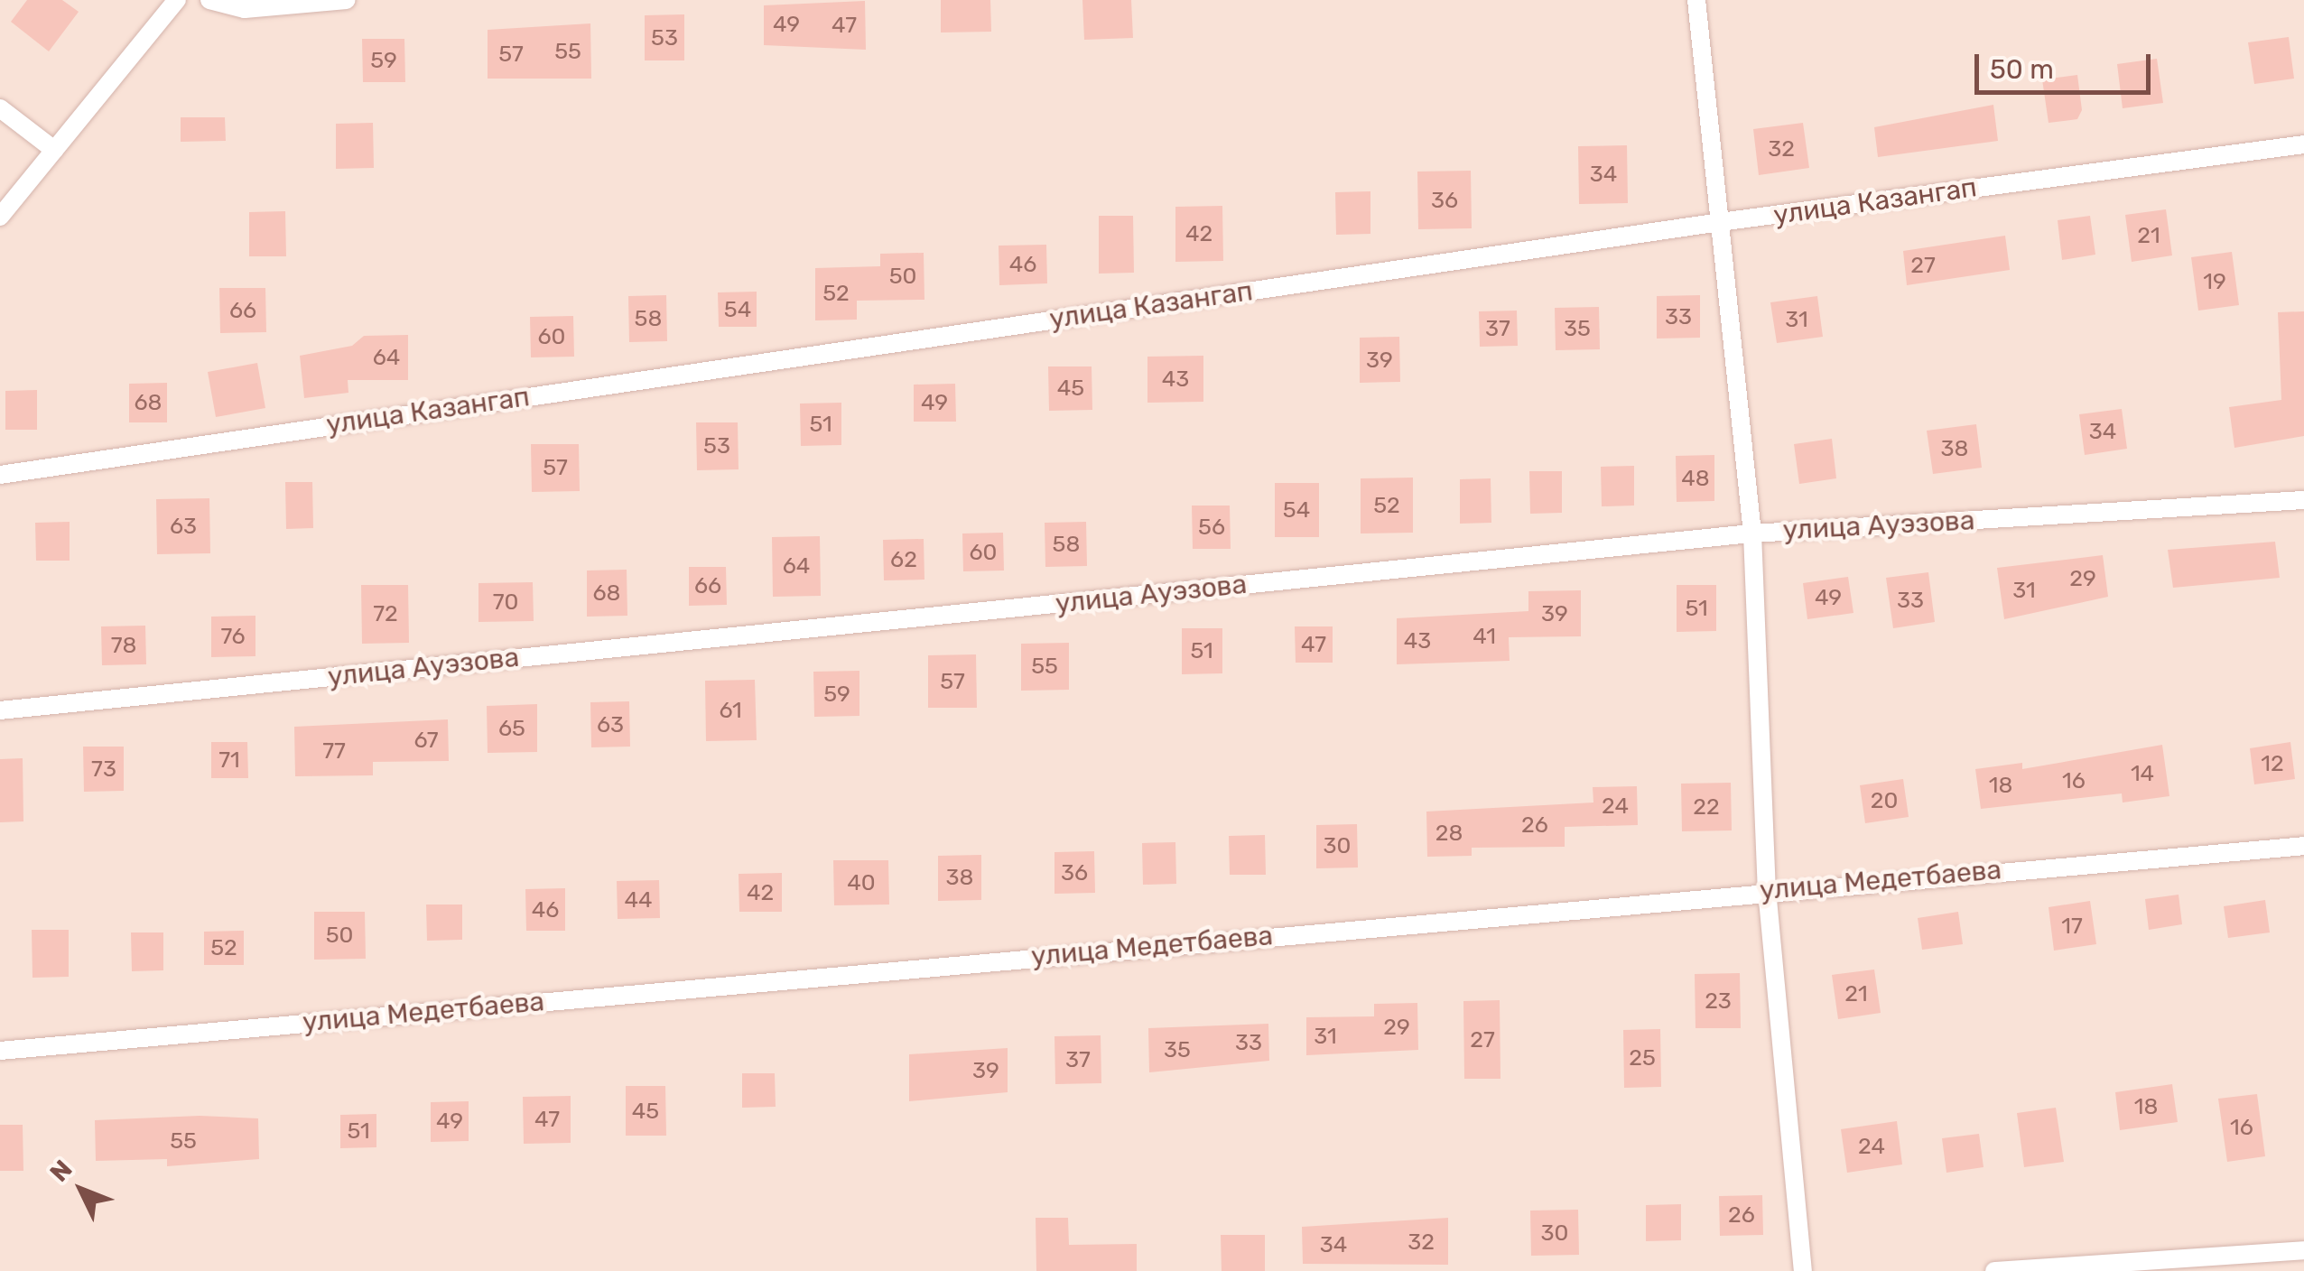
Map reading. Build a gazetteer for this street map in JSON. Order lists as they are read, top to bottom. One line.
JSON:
{"streets":{"street":["улица Казангап","улица Ауэзова","улица Медетбаева"]},"house_numbers":["49","47","53","55","57","59","32","34","36","42","21","46","27","50","19","52","54","66","33","58","31","37","35","60","64","39","43","45","68","49","51","34","53","38","57","48","52","54","63","56","58","60","62","64","29","66","31","68","49","33","70","51","72","39","76","41","43","47","78","51","55","57","59","61","63","65","67","77","71","12","73","14","16","18","20","24","22","26","28","30","36","38","40","42","44","46","17","50","52","21","23","29","31","27","33","35","25","37","39","18","45","47","49","16","51","55","24","26","30","32","34"],"scale_bar":"50 m","north":"top left"}
